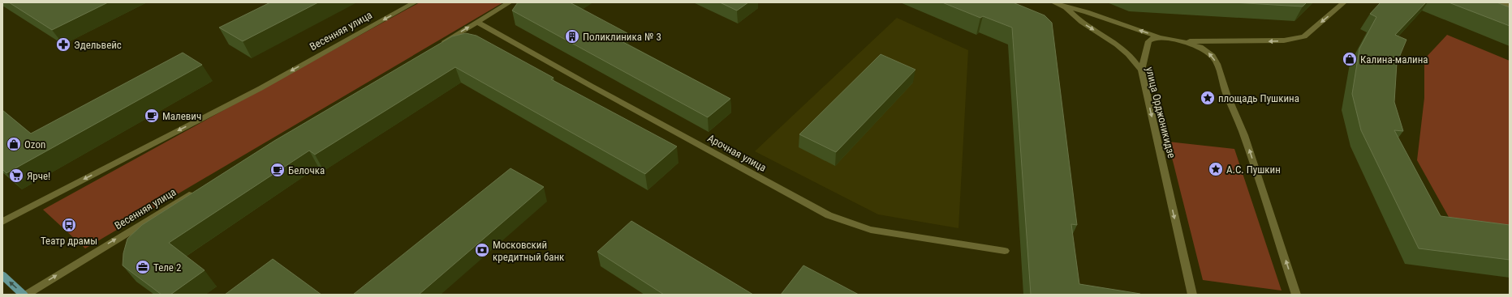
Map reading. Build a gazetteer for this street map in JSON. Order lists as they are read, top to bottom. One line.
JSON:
{"streets":{"street":["Весенняя улица","улица Орджоникидзе","Арочная улица"]},"one_way":["улица Орджоникидзе"],"places":{"building":["Поликлиника № 3"],"pharmacy":["Эдельвейс"],"shop":["Калина-малина","Ozon"],"place":["площадь Пушкина","А.С. Пушкин"],"cafe":["Малевич","Белочка"],"supermarket":["Ярче!"],"bus stop":["Театр драмы"],"bank":["Московский кредитный банк"],"office":["Теле 2"]}}
